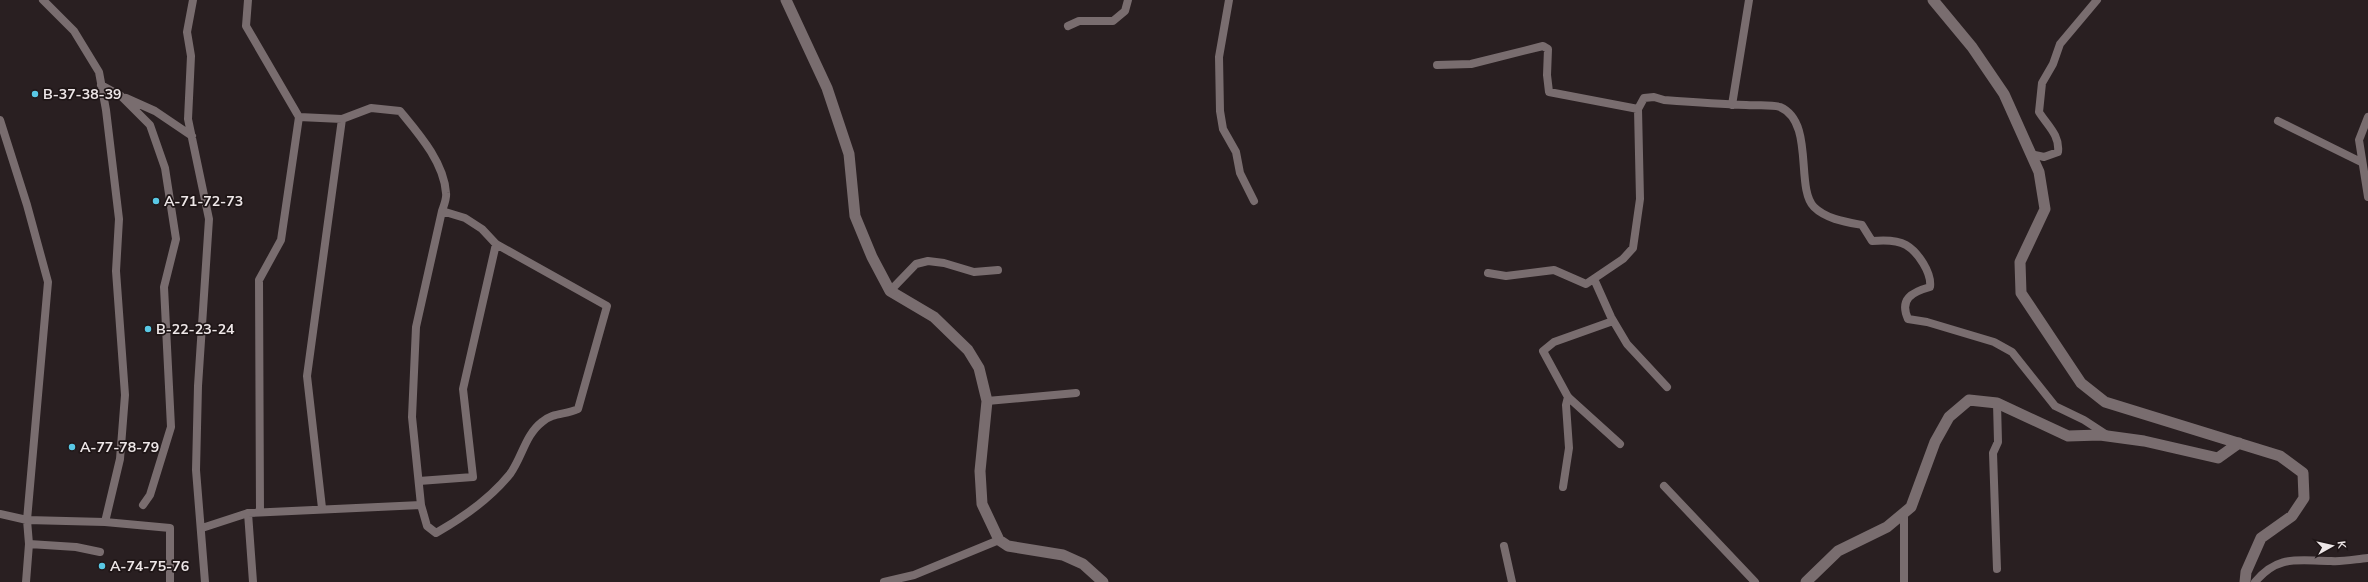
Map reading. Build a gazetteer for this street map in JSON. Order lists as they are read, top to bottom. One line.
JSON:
{"places":["B-37-38-39","A-71-72-73","B-22-23-24","A-77-78-79","A-74-75-76"],"north":"right"}
